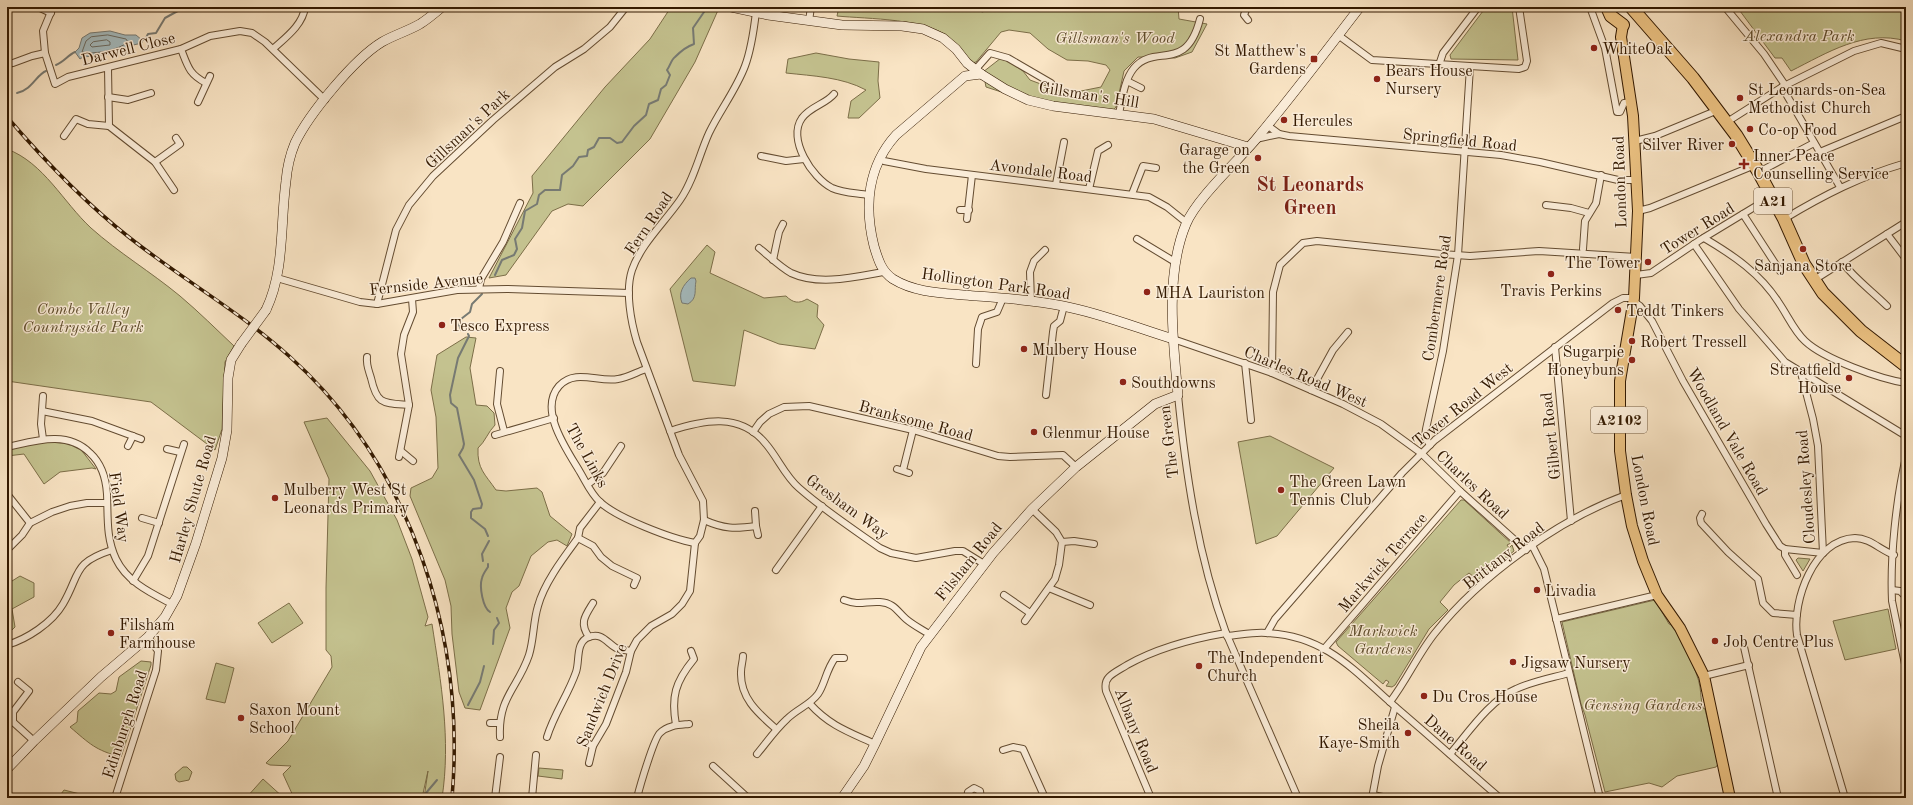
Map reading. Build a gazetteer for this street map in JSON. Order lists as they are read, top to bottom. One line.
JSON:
{"streets":{"highway":["London Road","A21"],"main road":["A2102"],"street":["Darwell Close","Gillsman's Hill","Gillsman's Park","Springfield Road","Avondale Road","Fern Road","Tower Road","Fernside Avenue","Hollington Park Road","Combermere Road","Charles Road West","Tower Road West","Branksome Road","Woodland Vale Road","Gilbert Road","The Green","The Links","Charles Road","Cloudesley Road","Harley Shute Road","Gresham Way","Field Way","Brittany Road","Filsham Road","Markwick Terrace","Sandwich Drive","Edinburgh Road","Albany Road","Dane Road"]},"crossings":[["Darwell Close","Harley Shute Road"],["Gillsman's Hill","Fern Road"],["Gillsman's Hill","The Green"],["Gillsman's Park","Fernside Avenue"],["Springfield Road","London Road"],["Springfield Road","Combermere Road"],["Springfield Road","The Green"],["Avondale Road","The Green"],["London Road","Tower Road"],["London Road","Tower Road West"],["London Road","Woodland Vale Road"],["London Road","Brittany Road"],["A21","Tower Road"],["Fern Road","Fernside Avenue"],["Fern Road","The Links"],["Fern Road","Gresham Way"],["Fern Road","Sandwich Drive"],["Fernside Avenue","Harley Shute Road"],["Hollington Park Road","Charles Road West"],["Hollington Park Road","The Green"],["Combermere Road","Tower Road West"],["Charles Road West","Tower Road West"],["Charles Road West","The Green"],["Charles Road West","Charles Road"],["Tower Road West","Woodland Vale Road"],["Tower Road West","Gilbert Road"],["Tower Road West","Charles Road"],["Tower Road West","Dane Road"],["Branksome Road","Gresham Way"],["Branksome Road","Filsham Road"],["Gilbert Road","Brittany Road"],["The Green","Filsham Road"],["The Green","Albany Road"],["The Green","Dane Road"],["The Links","Sandwich Drive"],["Charles Road","Brittany Road"],["Charles Road","Markwick Terrace"],["Harley Shute Road","Field Way"],["Harley Shute Road","Edinburgh Road"],["Gresham Way","Filsham Road"],["Brittany Road","Dane Road"],["Markwick Terrace","Dane Road"],["Albany Road","Dane Road"]],"districts":["St Leonards Green"],"parks":["Alexandra Park","Gillsman's Wood","Combe Valley Countryside Park","Markwick Gardens","Gensing Gardens"],"places":{"other":["WhiteOak","Bears House Nursery","St Leonards-on-Sea Methodist Church","Hercules","Co-op Food","Silver River","Garage on the Green","Sanjana Store","The Tower","Travis Perkins","MHA Lauriston","Teddt Tinkers","Tesco Express","Robert Tressell","Mulbery House","Sugarpie Honeybuns","Streatfield House","Southdowns","Glenmur House","The Green Lawn Tennis Club","Mulberry West St Leonards Primary","Livadia","Filsham Farmhouse","Job Centre Plus","Jigsaw Nursery","The Independent Church","Du Cros House","Saxon Mount School","Sheila Kaye-Smith"],"transit":["St Matthew's Gardens"],"health":["Inner Peace Counselling Service"]}}
